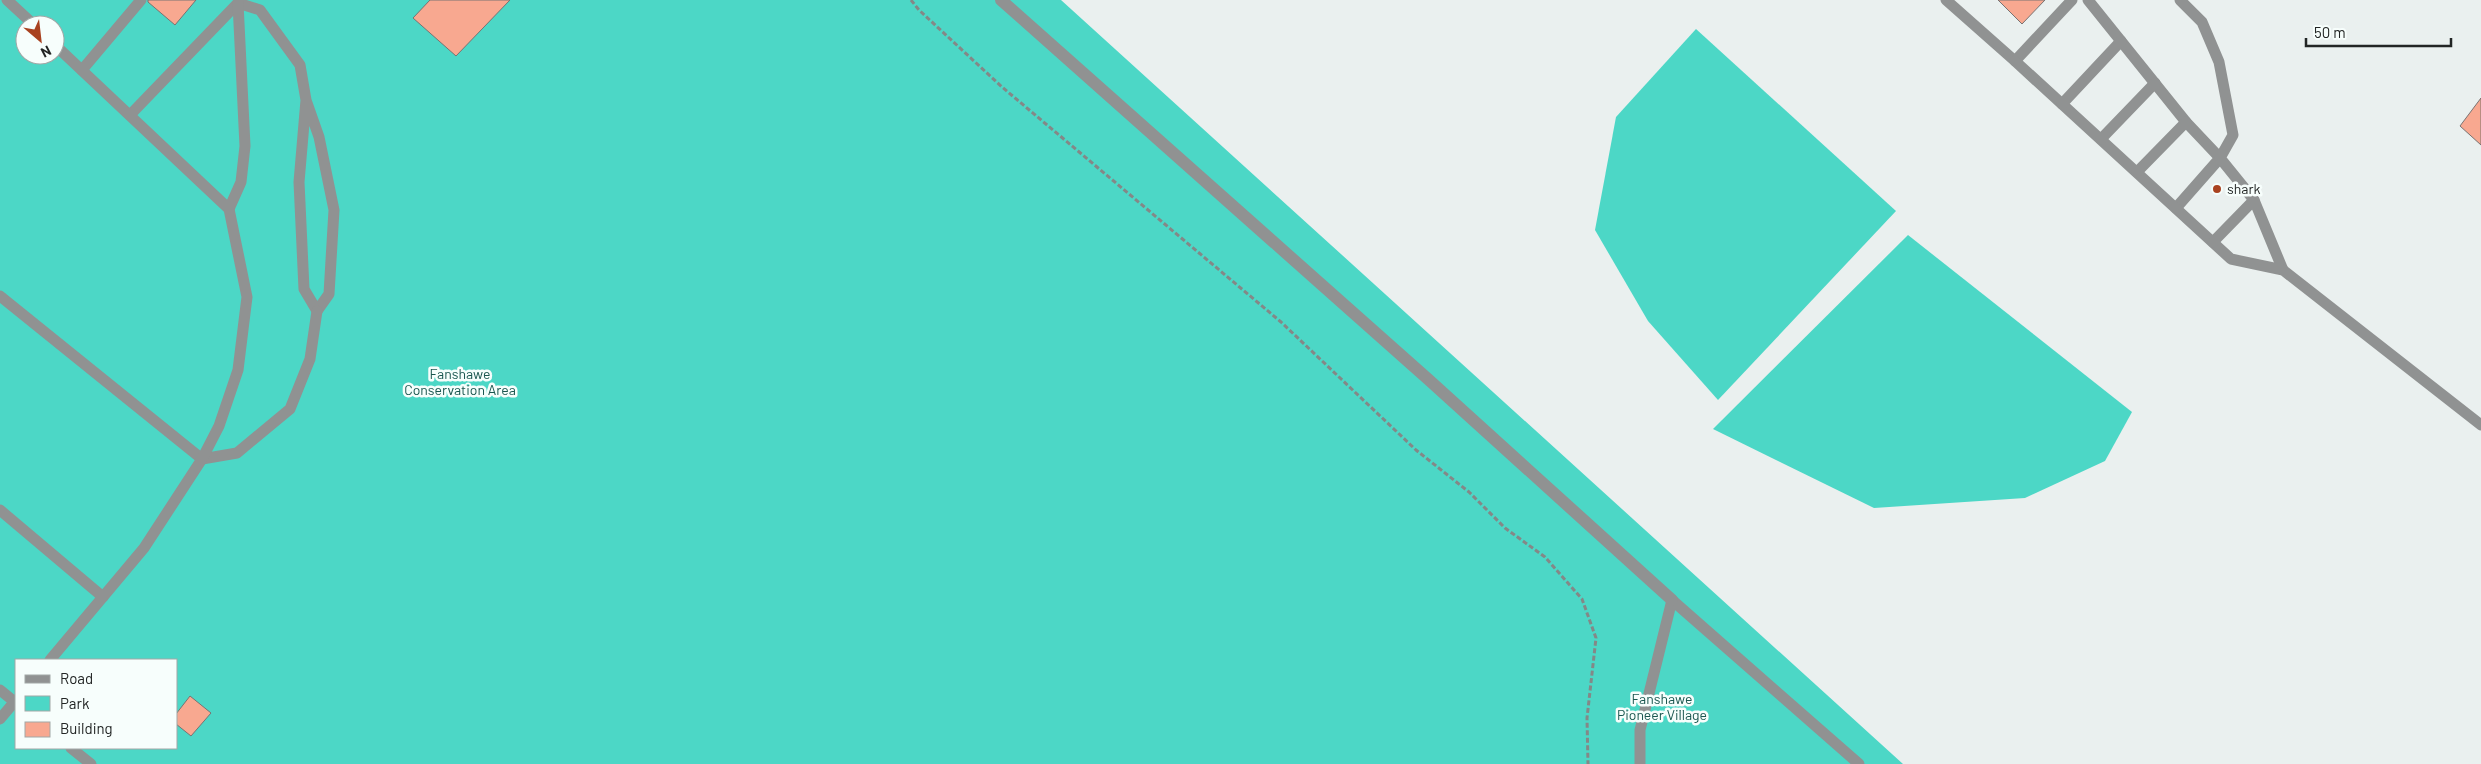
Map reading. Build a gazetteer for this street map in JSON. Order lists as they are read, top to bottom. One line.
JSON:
{"parks":["Fanshawe Conservation Area","Fanshawe Pioneer Village"],"places":["shark"],"legend":["Road","Park","Building"],"scale_bar":"50 m","north":"bottom right"}
